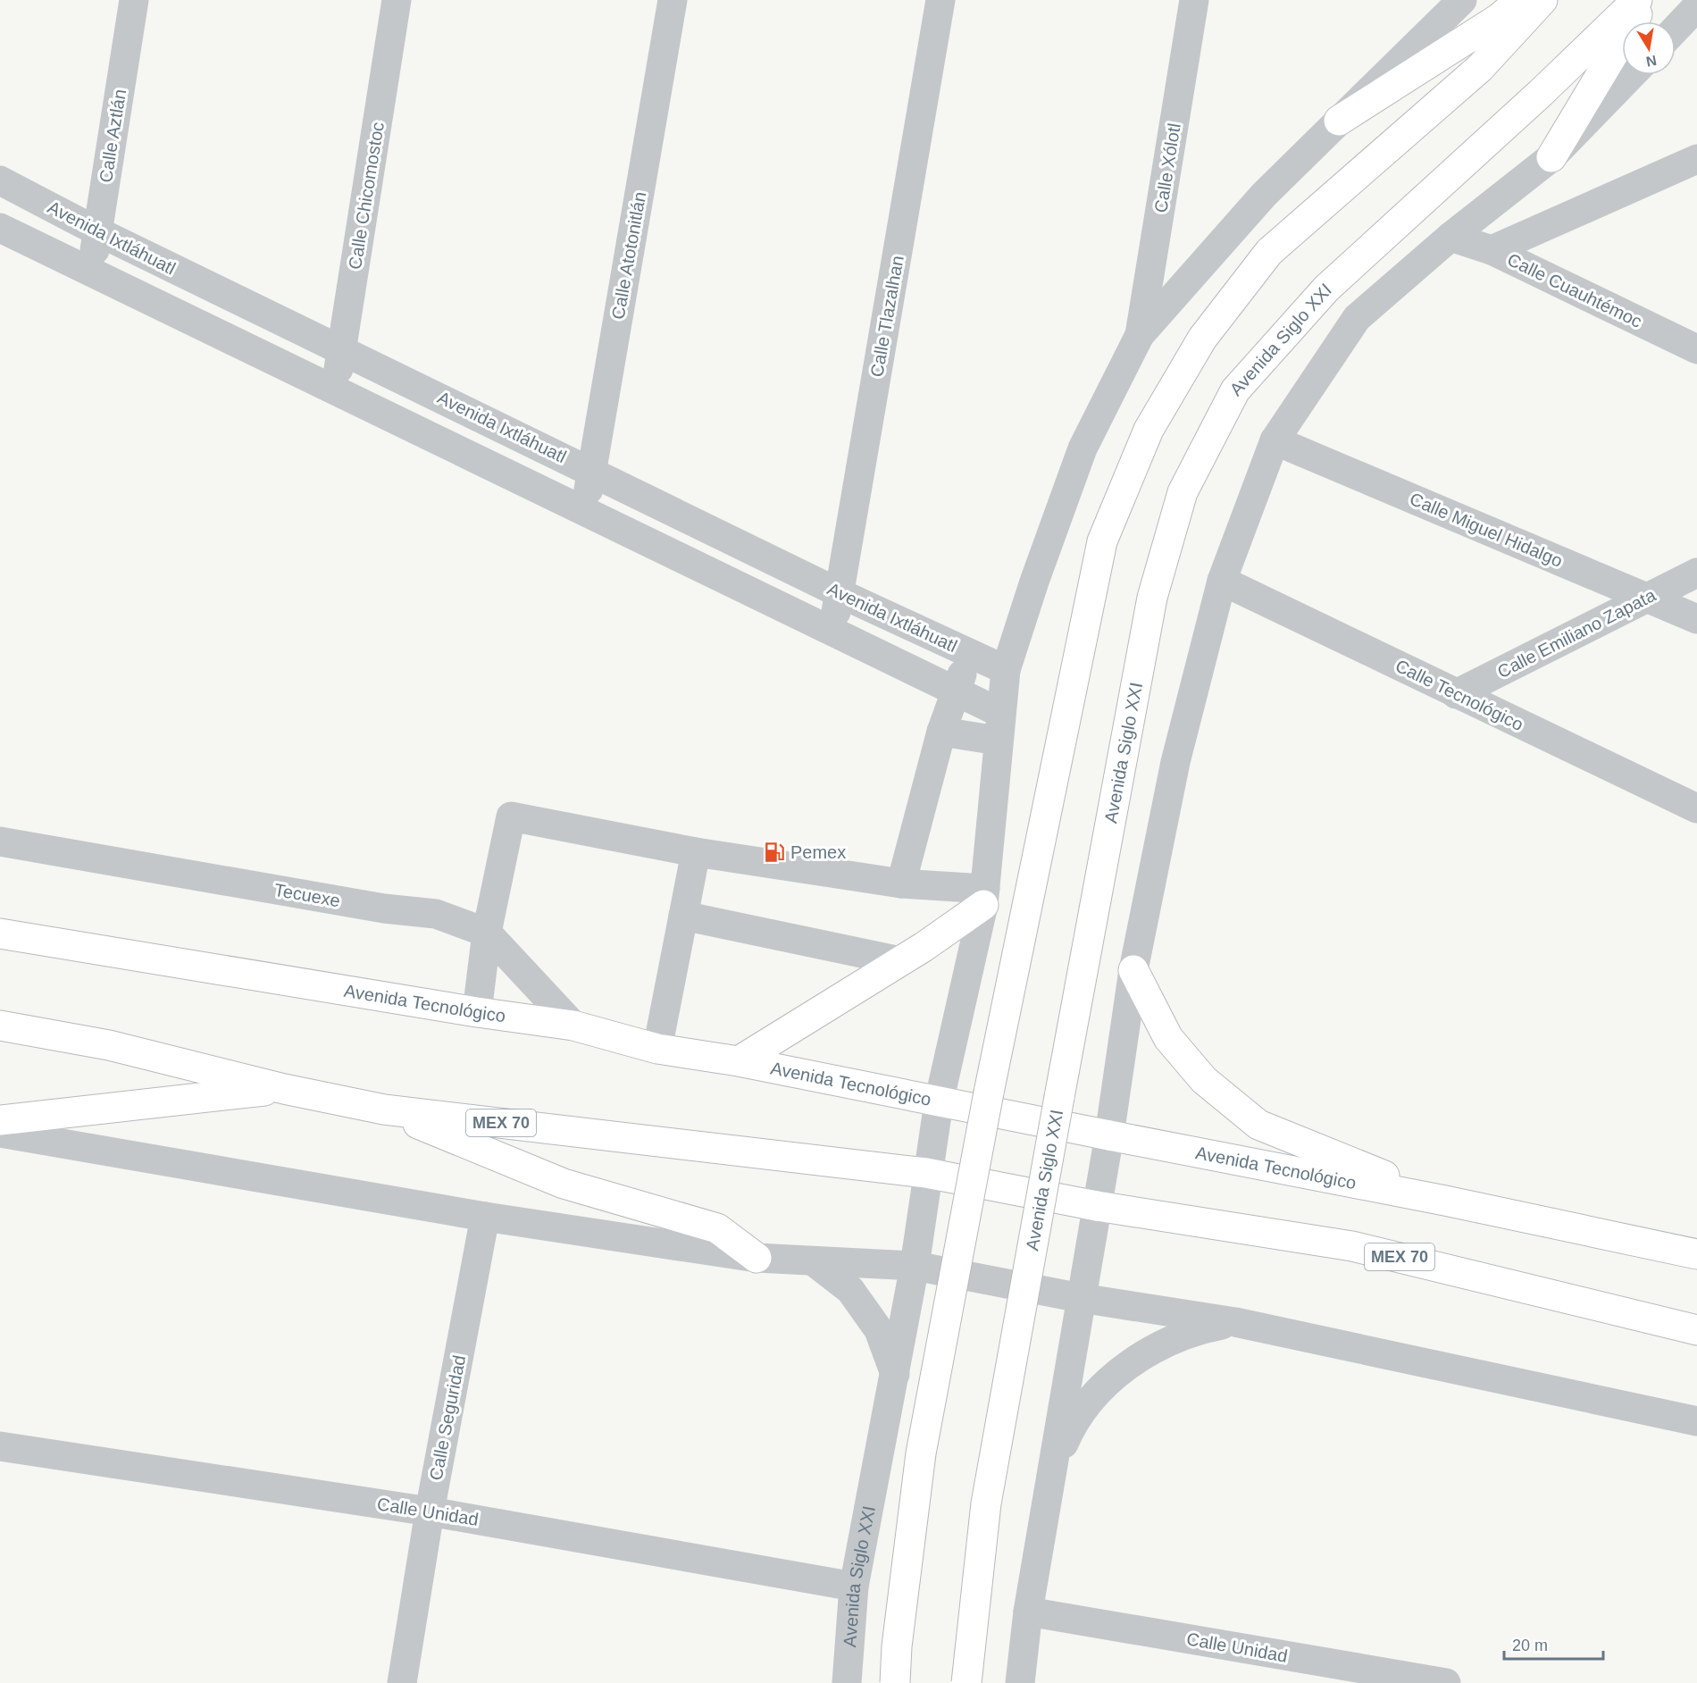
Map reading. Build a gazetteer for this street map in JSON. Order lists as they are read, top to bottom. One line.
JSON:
{"streets":{"main road":["Avenida Siglo XXI","Avenida Tecnológico","MEX 70"],"street":["Calle Aztlán","Calle Xólotl","Calle Chicomostoc","Avenida Ixtláhuatl","Calle Atotonitlán","Calle Cuauhtémoc","Calle Tlazalhan","Calle Miguel Hidalgo","Calle Emiliano Zapata","Calle Tecnológico","Tecuexe","Calle Seguridad","Calle Unidad"]},"crossings":[["Calle Aztlán","Avenida Ixtláhuatl"],["Calle Xólotl","Avenida Siglo XXI"],["Calle Chicomostoc","Avenida Ixtláhuatl"],["Avenida Ixtláhuatl","Calle Atotonitlán"],["Avenida Ixtláhuatl","Calle Tlazalhan"],["Avenida Ixtláhuatl","Avenida Siglo XXI"],["Avenida Siglo XXI","Avenida Tecnológico"],["Avenida Siglo XXI","MEX 70"],["Avenida Siglo XXI","Calle Unidad"],["Calle Miguel Hidalgo","Calle Emiliano Zapata"],["Calle Emiliano Zapata","Calle Tecnológico"],["Tecuexe","Avenida Tecnológico"],["Calle Seguridad","Calle Unidad"]],"places":{"fuel station":["Pemex"]},"scale_bar":"20 m","north":"bottom"}
